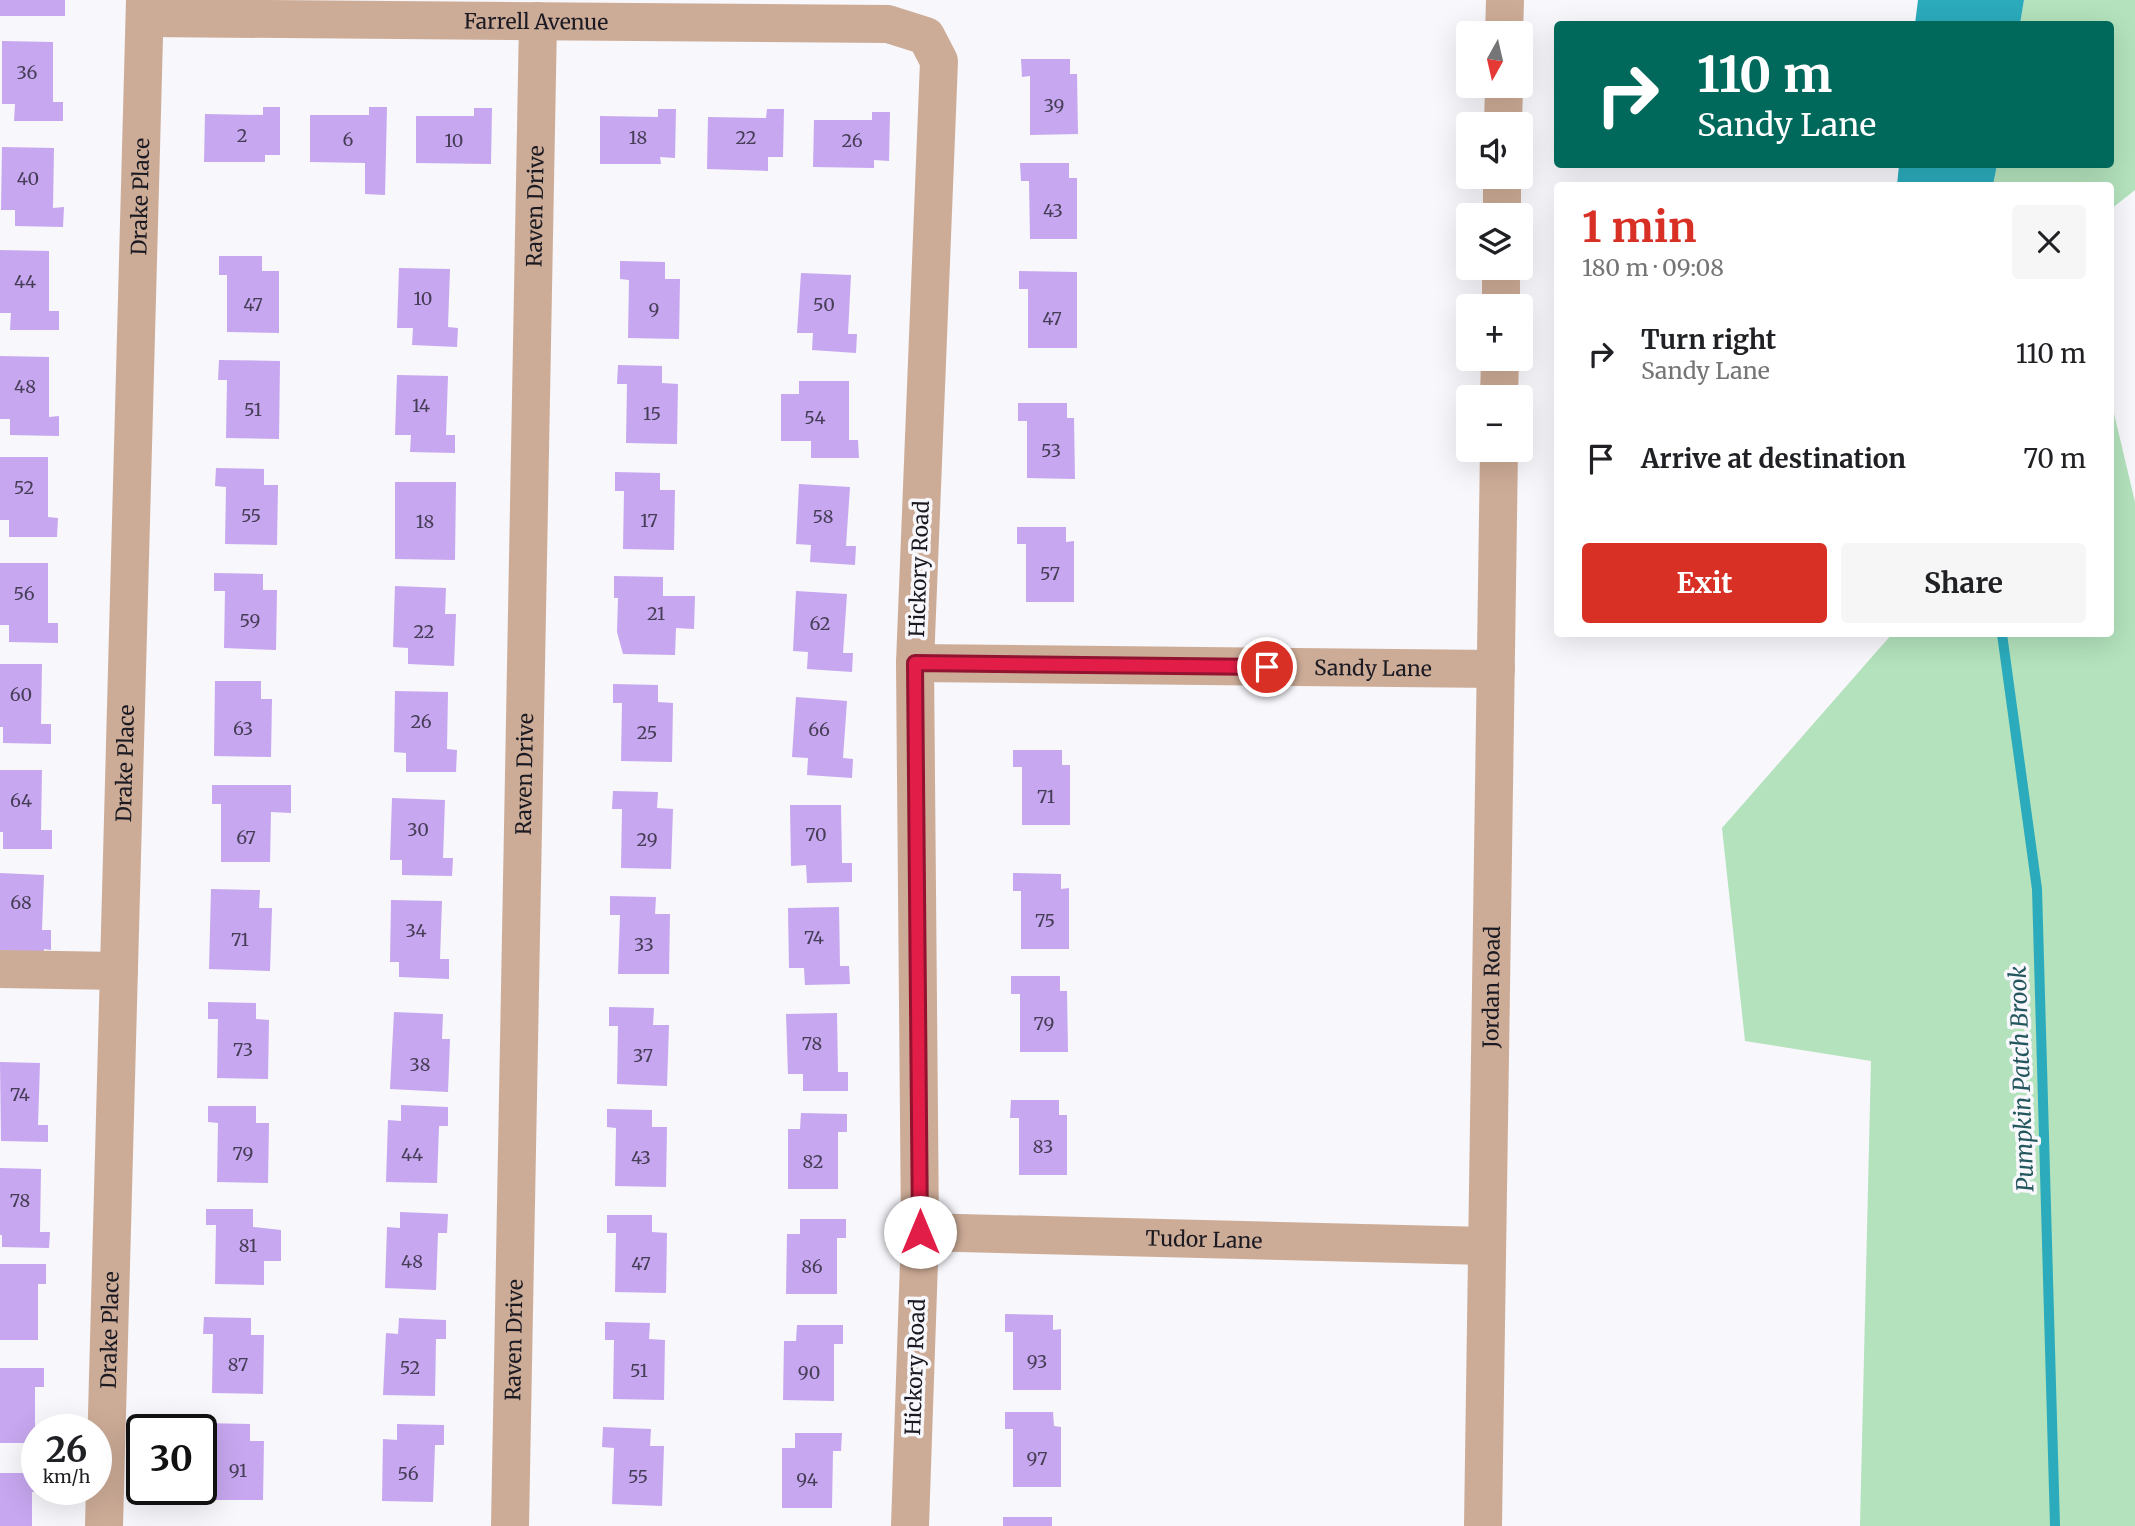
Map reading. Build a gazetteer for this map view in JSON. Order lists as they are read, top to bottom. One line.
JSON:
{"streets":{"street":["Farrell Avenue","Drake Place","Raven Drive","Hickory Road","Sandy Lane","Jordan Road","Tudor Lane"]},"crossings":[["Farrell Avenue","Drake Place"],["Farrell Avenue","Raven Drive"],["Farrell Avenue","Hickory Road"],["Hickory Road","Sandy Lane"],["Hickory Road","Tudor Lane"],["Sandy Lane","Jordan Road"],["Jordan Road","Tudor Lane"]],"water":["Pumpkin Patch Brook"],"house_numbers":["36","39","2","18","22","6","10","26","40","43","44","10","47","50","9","47","48","14","51","15","54","53","52","55","58","17","18","57","56","21","59","62","22","60","26","63","66","25","71","64","30","70","67","29","68","75","34","74","71","33","79","78","73","37","38","74","83","79","44","43","82","78","81","48","47","86","93","87","52","51","90","97","91","56","55","94"],"north":"bottom","page":{"map_buttons":["+","−"],"turn":["110 m","Sandy Lane"],"heading":["1 min","180 m · 09:08"],"list":[{"name":"Turn right","note":"Sandy Lane","value":"110 m"},{"name":"Arrive at destination","value":"70 m"}],"buttons":["Exit","Share"],"speed":"26 km/h","limit":"30"}}
